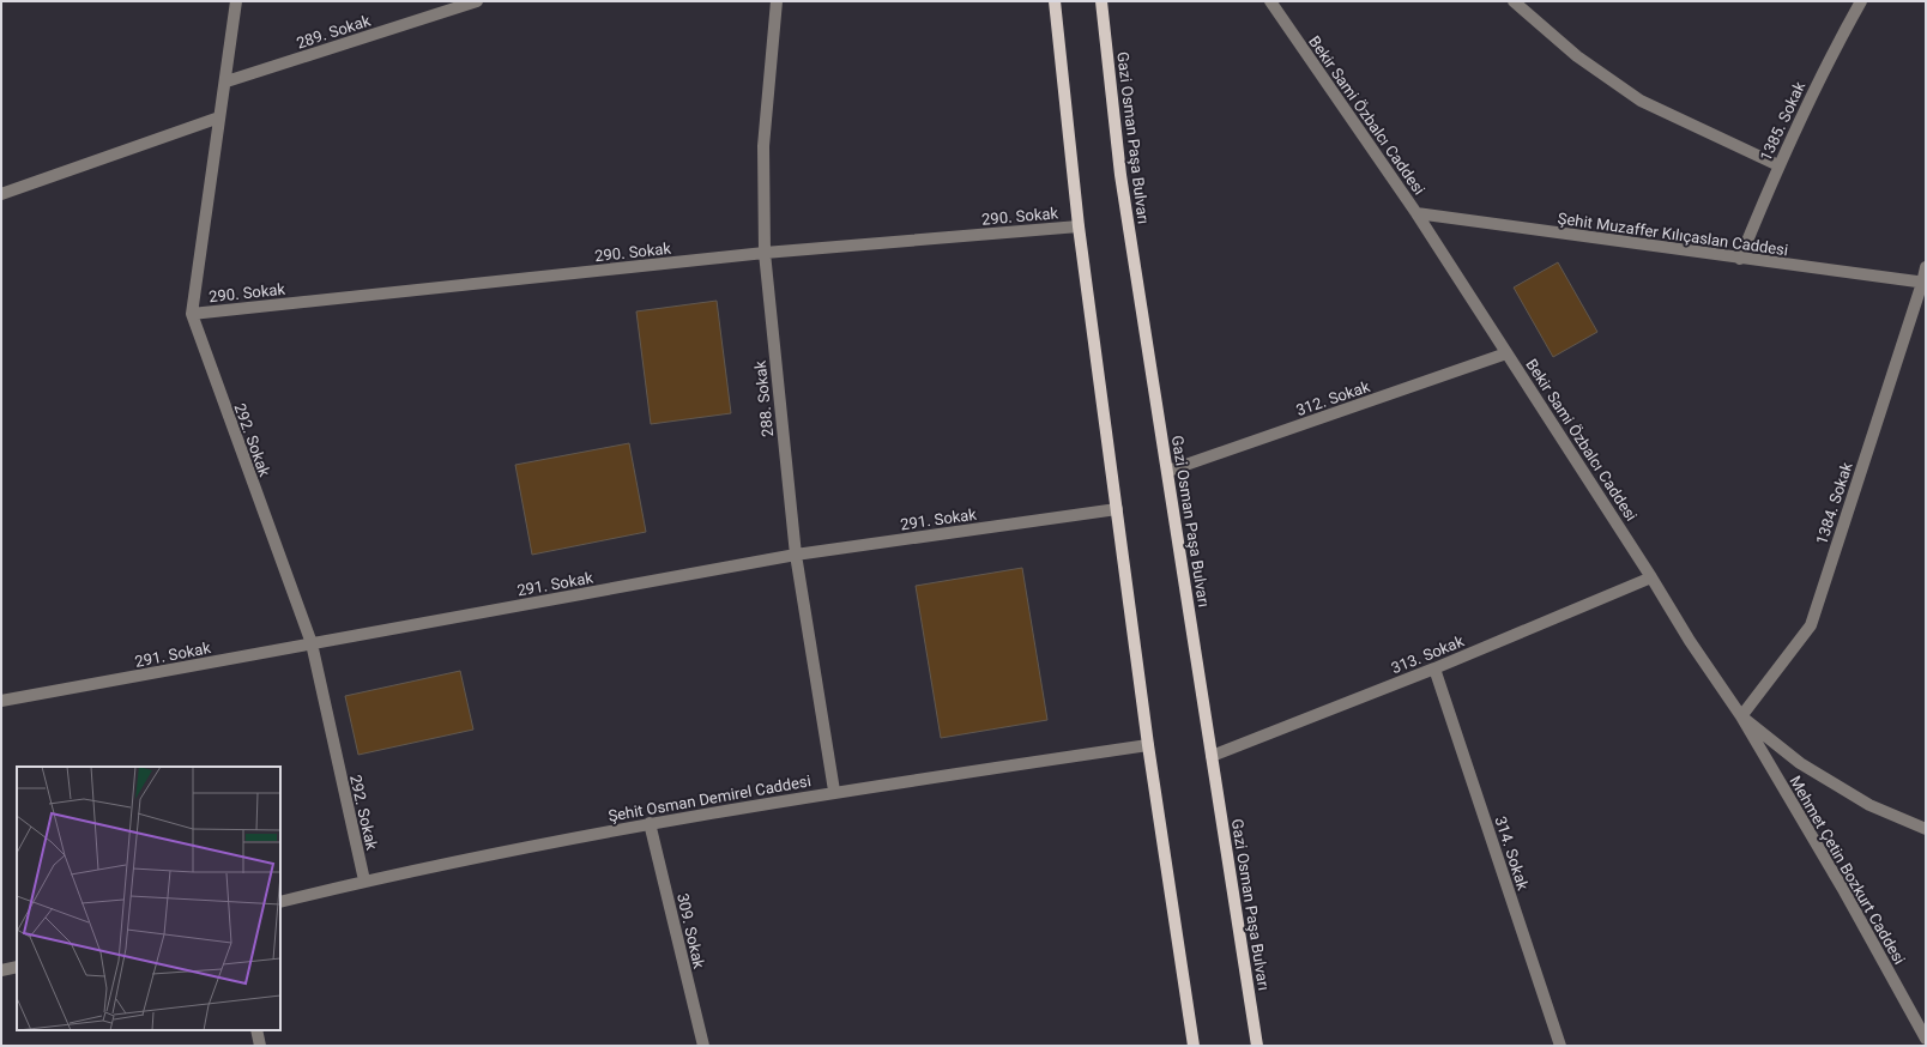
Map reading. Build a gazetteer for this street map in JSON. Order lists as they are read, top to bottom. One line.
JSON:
{"streets":{"main road":["Gazi Osman Paşa Bulvarı"],"street":["289. Sokak","Bekir Sami Özbalcı Caddesi","1385. Sokak","290. Sokak","Şehit Muzaffer Kılıçaslan Caddesi","312. Sokak","288. Sokak","292. Sokak","1384. Sokak","291. Sokak","313. Sokak","Şehit Osman Demirel Caddesi","314. Sokak","Mehmet Çetin Bozkurt Caddesi","309. Sokak"]},"crossings":[["289. Sokak","292. Sokak"],["Bekir Sami Özbalcı Caddesi","Şehit Muzaffer Kılıçaslan Caddesi"],["Bekir Sami Özbalcı Caddesi","312. Sokak"],["Bekir Sami Özbalcı Caddesi","1384. Sokak"],["Bekir Sami Özbalcı Caddesi","313. Sokak"],["Bekir Sami Özbalcı Caddesi","Mehmet Çetin Bozkurt Caddesi"],["1385. Sokak","Şehit Muzaffer Kılıçaslan Caddesi"],["Gazi Osman Paşa Bulvarı","312. Sokak"],["Gazi Osman Paşa Bulvarı","313. Sokak"],["290. Sokak","288. Sokak"],["290. Sokak","292. Sokak"],["Şehit Muzaffer Kılıçaslan Caddesi","1384. Sokak"],["288. Sokak","291. Sokak"],["288. Sokak","Şehit Osman Demirel Caddesi"],["292. Sokak","291. Sokak"],["292. Sokak","Şehit Osman Demirel Caddesi"],["1384. Sokak","Mehmet Çetin Bozkurt Caddesi"],["313. Sokak","314. Sokak"],["Şehit Osman Demirel Caddesi","309. Sokak"]]}
